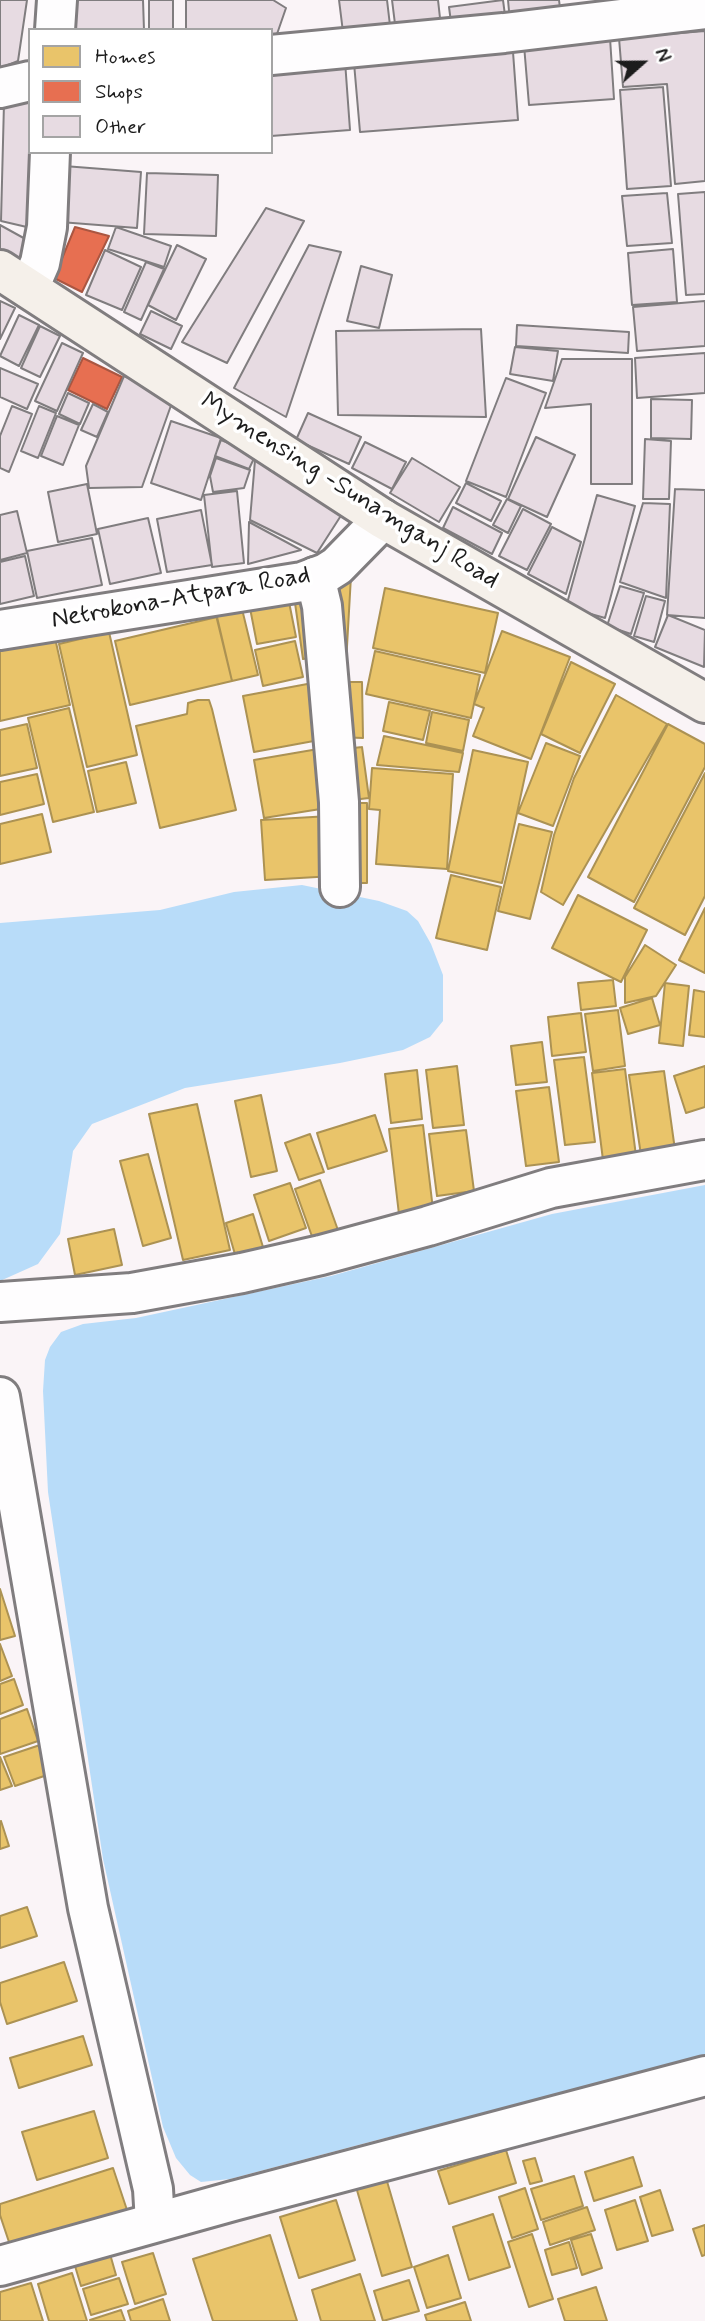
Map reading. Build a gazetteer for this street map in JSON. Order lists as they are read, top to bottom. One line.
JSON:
{"streets":{"main road":["Mymensing -Sunamganj Road"],"street":["Netrokona-Atpara Road"]},"crossings":[["Mymensing -Sunamganj Road","Netrokona-Atpara Road"]],"legend":["Homes","Shops","Other"],"north":"right"}
